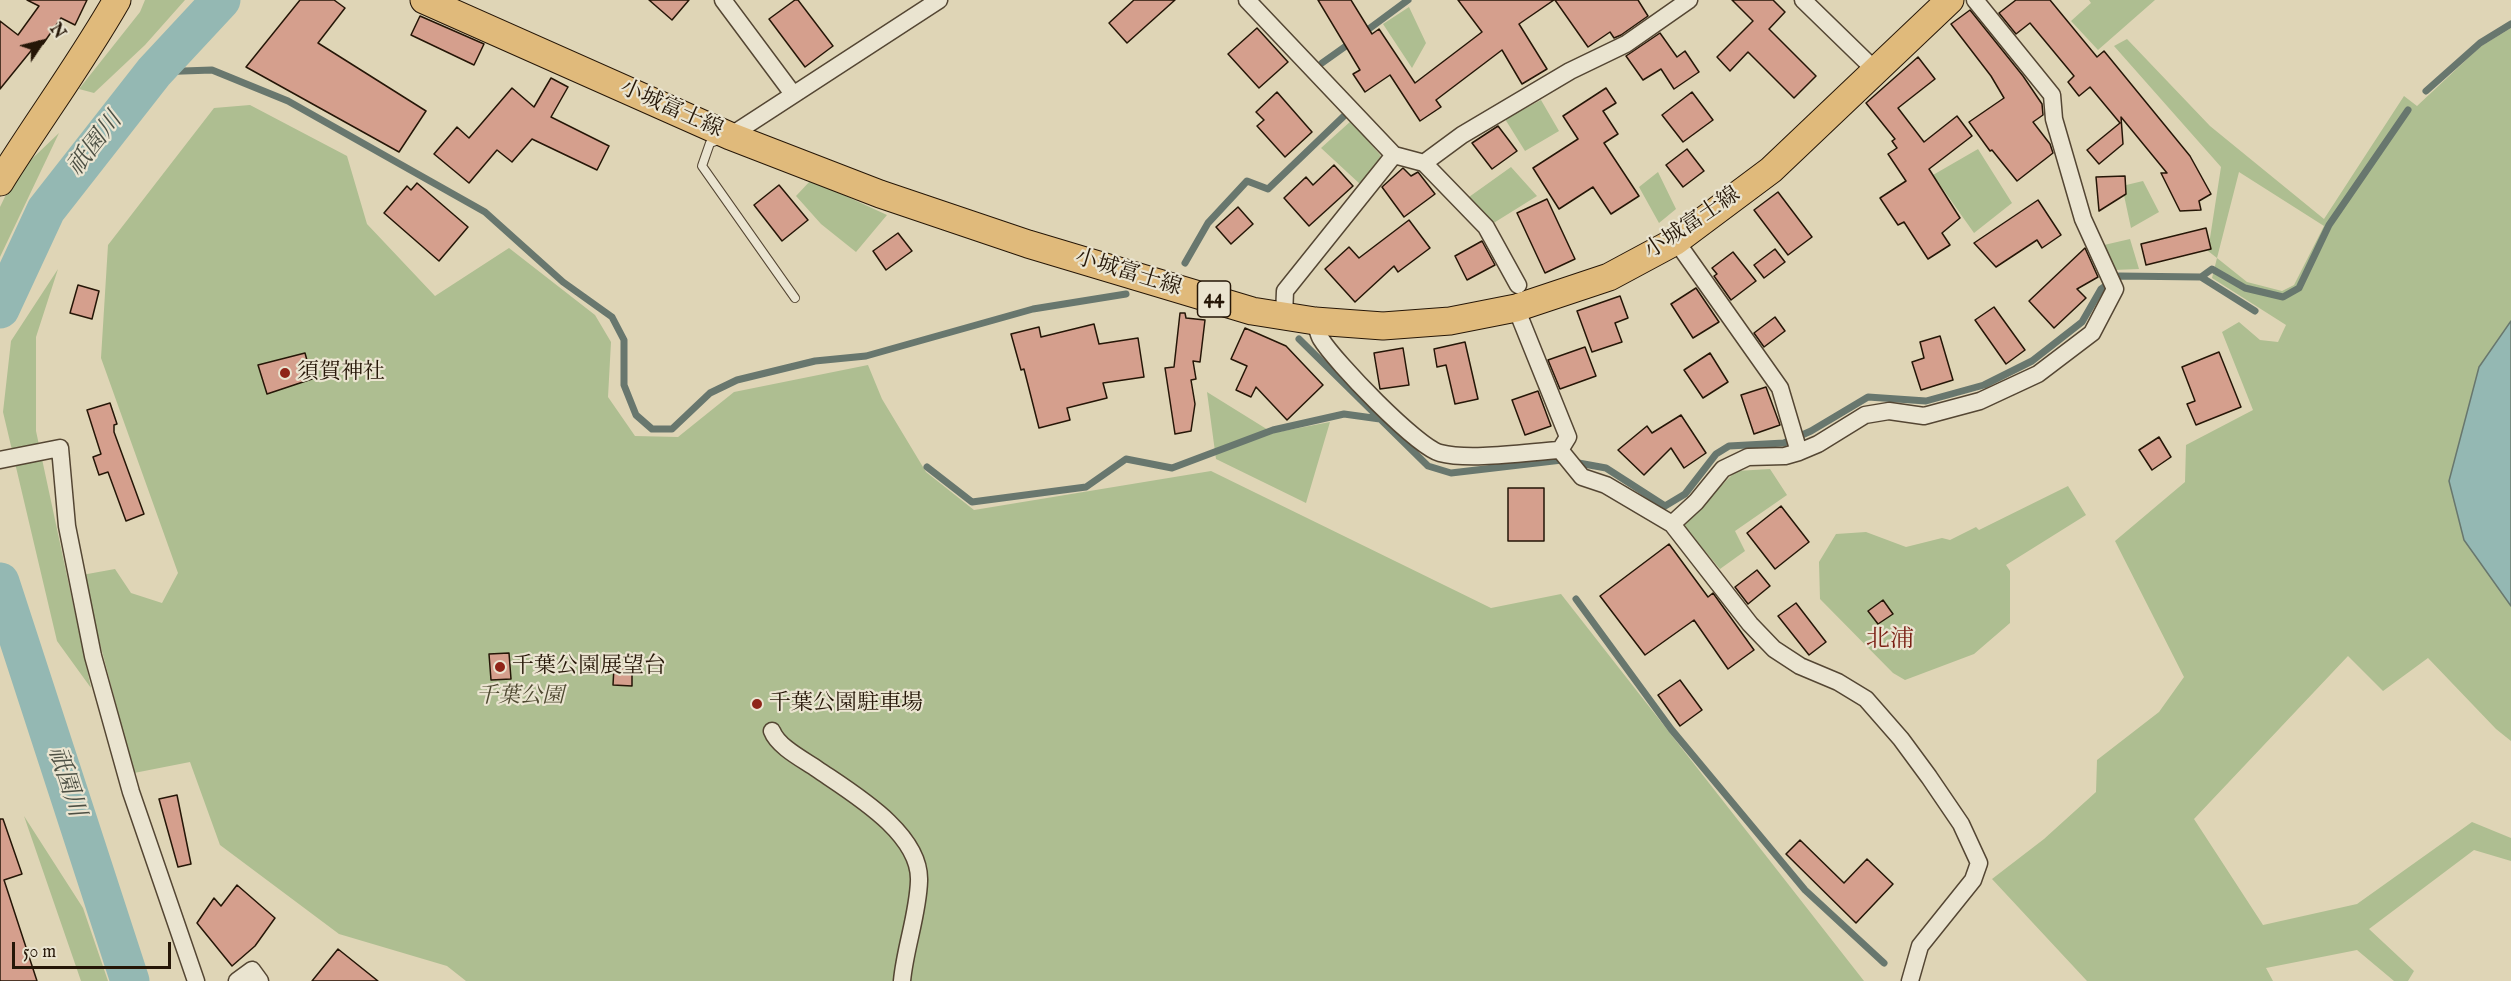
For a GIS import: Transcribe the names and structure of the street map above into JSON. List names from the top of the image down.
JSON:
{
  "streets": {
    "main road": ["小城富士線", "44"]
  },
  "districts": ["北浦"],
  "water": ["祇園川"],
  "parks": ["千葉公園"],
  "places": ["須賀神社", "千葉公園展望台", "千葉公園駐車場"],
  "scale_bar": "50 m",
  "north": "top right"
}
